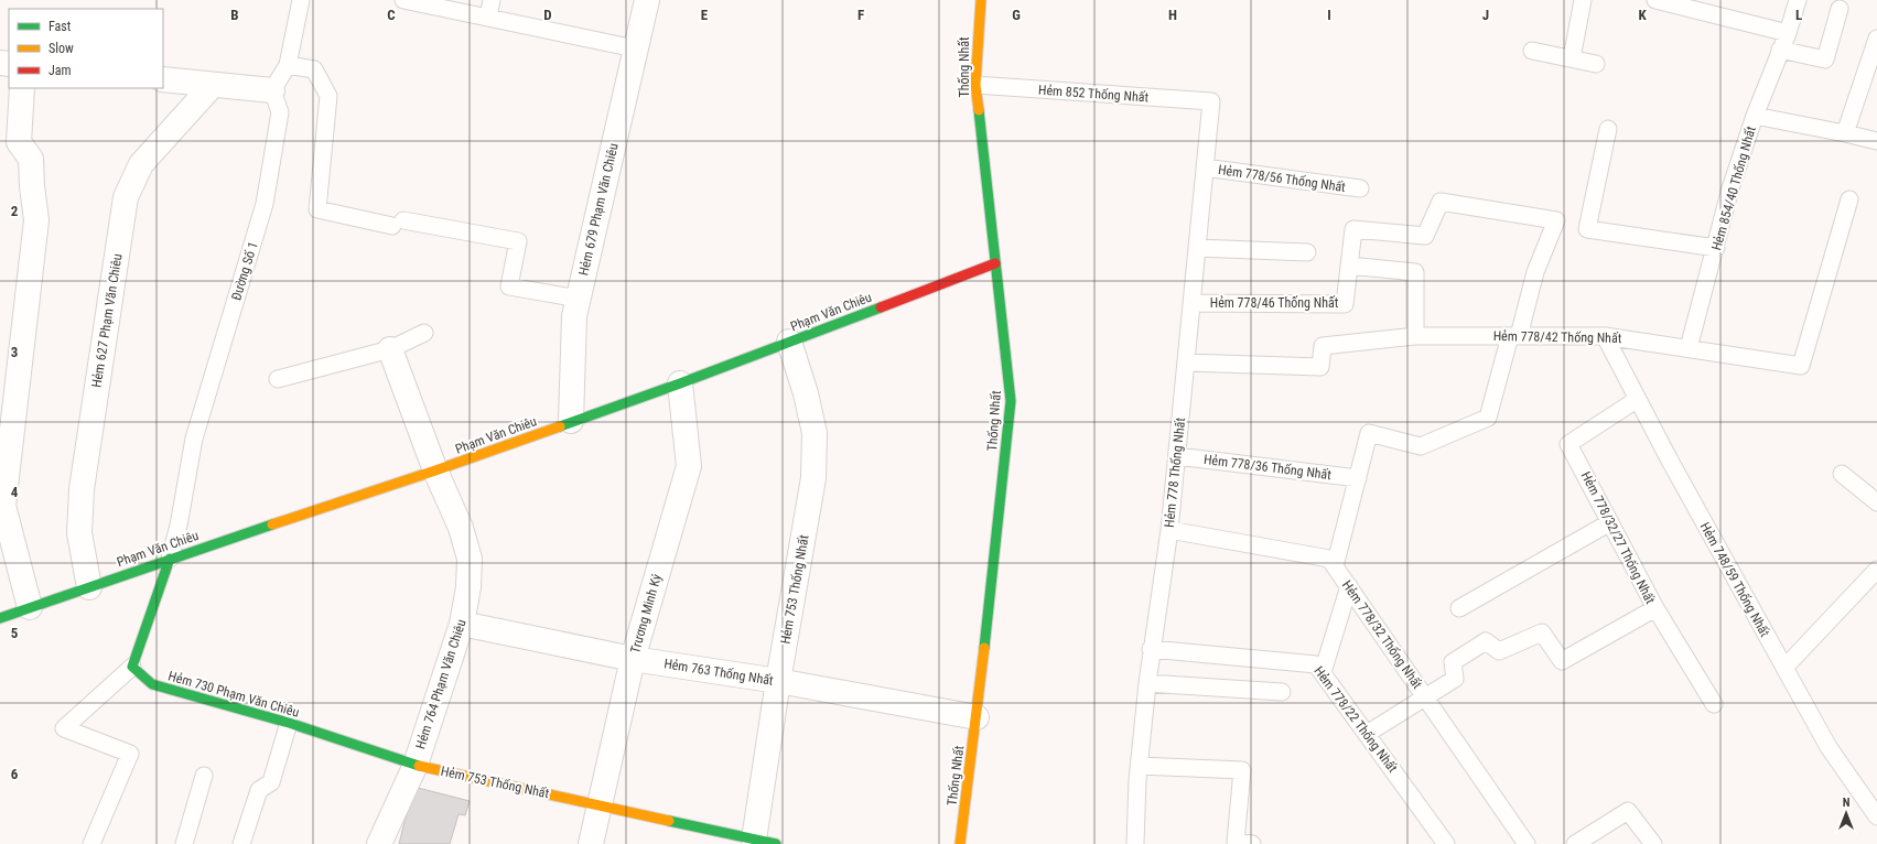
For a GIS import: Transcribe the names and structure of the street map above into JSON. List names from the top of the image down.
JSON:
{
  "streets": {
    "main road": [
      "Thống Nhất",
      "Phạm Văn Chiêu",
      "Hẻm 753 Thống Nhất",
      "Hẻm 730 Phạm Văn Chiêu"
    ],
    "street": [
      "Hẻm 679 Phạm Văn Chiêu",
      "Hẻm 627 Phạm Văn Chiêu",
      "Trương Minh Ký",
      "Hẻm 763 Thống Nhất",
      "Hẻm 764 Phạm Văn Chiêu"
    ],
    "lane": [
      "Hẻm 852 Thống Nhất",
      "Hẻm 778/56 Thống Nhất",
      "Hẻm 854/40 Thống Nhất",
      "Đường Số 1",
      "Hẻm 778/46 Thống Nhất",
      "Hẻm 778/42 Thống Nhất",
      "Hẻm 778/36 Thống Nhất",
      "Hẻm 778 Thống Nhất",
      "Hẻm 778/32/27 Thống Nhất",
      "Hẻm 748/59 Thống Nhất",
      "Hẻm 778/32 Thống Nhất",
      "Hẻm 778/22 Thống Nhất"
    ]
  },
  "crossings": [
    ["Thống Nhất", "Hẻm 852 Thống Nhất"],
    ["Thống Nhất", "Phạm Văn Chiêu"],
    ["Thống Nhất", "Hẻm 763 Thống Nhất"],
    ["Hẻm 852 Thống Nhất", "Hẻm 778 Thống Nhất"],
    ["Hẻm 778/56 Thống Nhất", "Hẻm 778 Thống Nhất"],
    ["Hẻm 854/40 Thống Nhất", "Hẻm 778/42 Thống Nhất"],
    ["Hẻm 679 Phạm Văn Chiêu", "Phạm Văn Chiêu"],
    ["Đường Số 1", "Phạm Văn Chiêu"],
    ["Hẻm 778/46 Thống Nhất", "Hẻm 778/42 Thống Nhất"],
    ["Hẻm 778/46 Thống Nhất", "Hẻm 778 Thống Nhất"],
    ["Phạm Văn Chiêu", "Hẻm 627 Phạm Văn Chiêu"],
    ["Phạm Văn Chiêu", "Hẻm 753 Thống Nhất"],
    ["Phạm Văn Chiêu", "Trương Minh Ký"],
    ["Phạm Văn Chiêu", "Hẻm 764 Phạm Văn Chiêu"],
    ["Hẻm 778/42 Thống Nhất", "Hẻm 778 Thống Nhất"],
    ["Hẻm 778/42 Thống Nhất", "Hẻm 748/59 Thống Nhất"],
    ["Hẻm 778/36 Thống Nhất", "Hẻm 778 Thống Nhất"],
    ["Hẻm 778 Thống Nhất", "Hẻm 778/32 Thống Nhất"],
    ["Hẻm 778 Thống Nhất", "Hẻm 778/22 Thống Nhất"],
    ["Hẻm 778/32/27 Thống Nhất", "Hẻm 748/59 Thống Nhất"],
    ["Hẻm 778/32/27 Thống Nhất", "Hẻm 778/32 Thống Nhất"],
    ["Hẻm 753 Thống Nhất", "Trương Minh Ký"],
    ["Hẻm 753 Thống Nhất", "Hẻm 763 Thống Nhất"],
    ["Hẻm 753 Thống Nhất", "Hẻm 764 Phạm Văn Chiêu"],
    ["Hẻm 753 Thống Nhất", "Hẻm 730 Phạm Văn Chiêu"],
    ["Trương Minh Ký", "Hẻm 763 Thống Nhất"],
    ["Hẻm 763 Thống Nhất", "Hẻm 764 Phạm Văn Chiêu"],
    ["Hẻm 764 Phạm Văn Chiêu", "Hẻm 730 Phạm Văn Chiêu"]
  ],
  "legend": ["Fast", "Slow", "Jam"],
  "north": "top",
  "grid": {
    "columns": [
      "B",
      "C",
      "D",
      "E",
      "F",
      "G",
      "H",
      "I",
      "J",
      "K",
      "L"
    ],
    "rows": [
      "2",
      "3",
      "4",
      "5",
      "6"
    ]
  }
}
